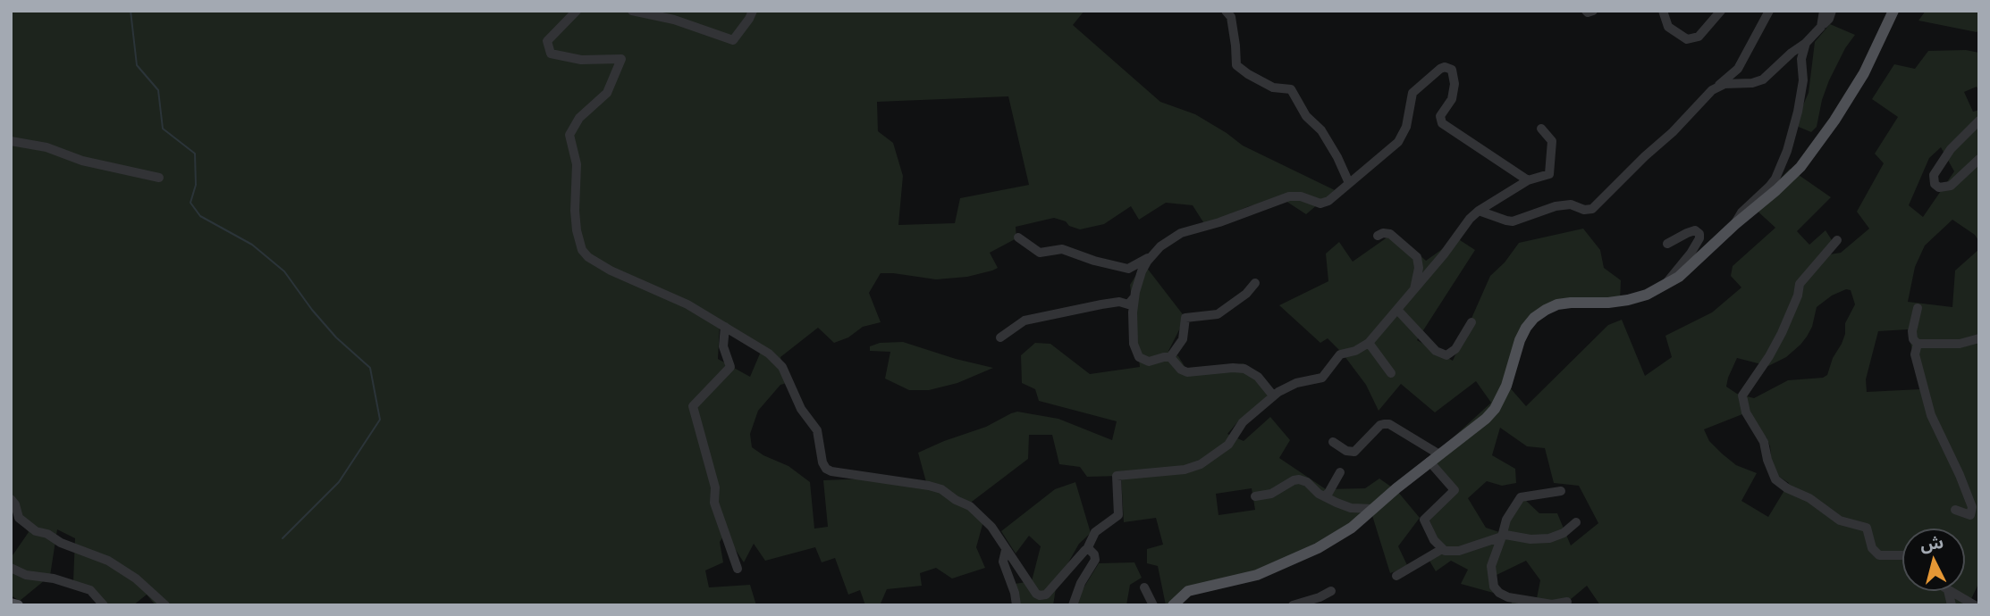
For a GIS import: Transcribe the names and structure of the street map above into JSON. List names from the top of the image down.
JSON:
{
  "north": "top"
}
